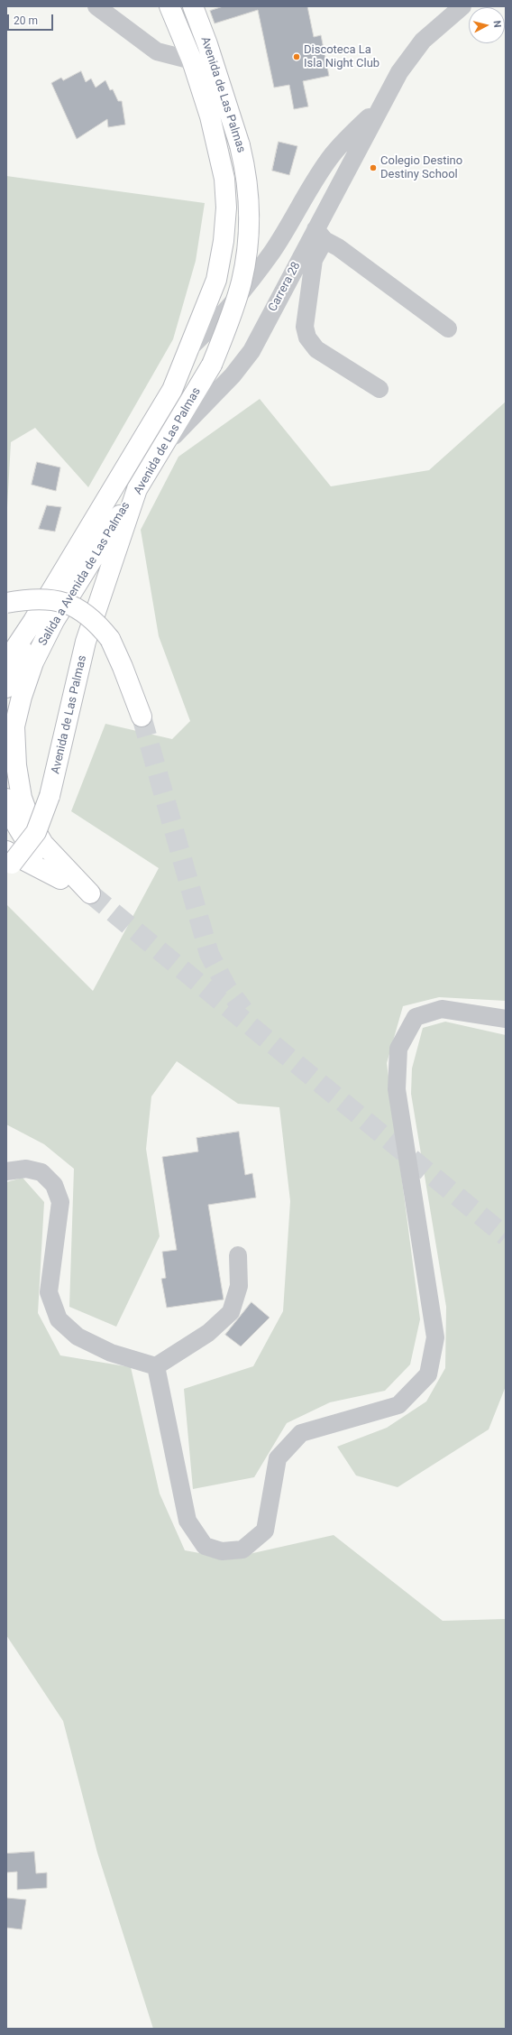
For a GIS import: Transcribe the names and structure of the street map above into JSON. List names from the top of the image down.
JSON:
{
  "streets": {
    "main road": ["Avenida de Las Palmas", "Salida a Avenida de Las Palmas"],
    "street": ["Carrera 28"]
  },
  "crossings": [
    ["Avenida de Las Palmas", "Carrera 28"],
    ["Avenida de Las Palmas", "Salida a Avenida de Las Palmas"]
  ],
  "places": ["Discoteca La Isla Night Club", "Colegio Destino Destiny School"],
  "scale_bar": "20 m",
  "north": "right"
}
